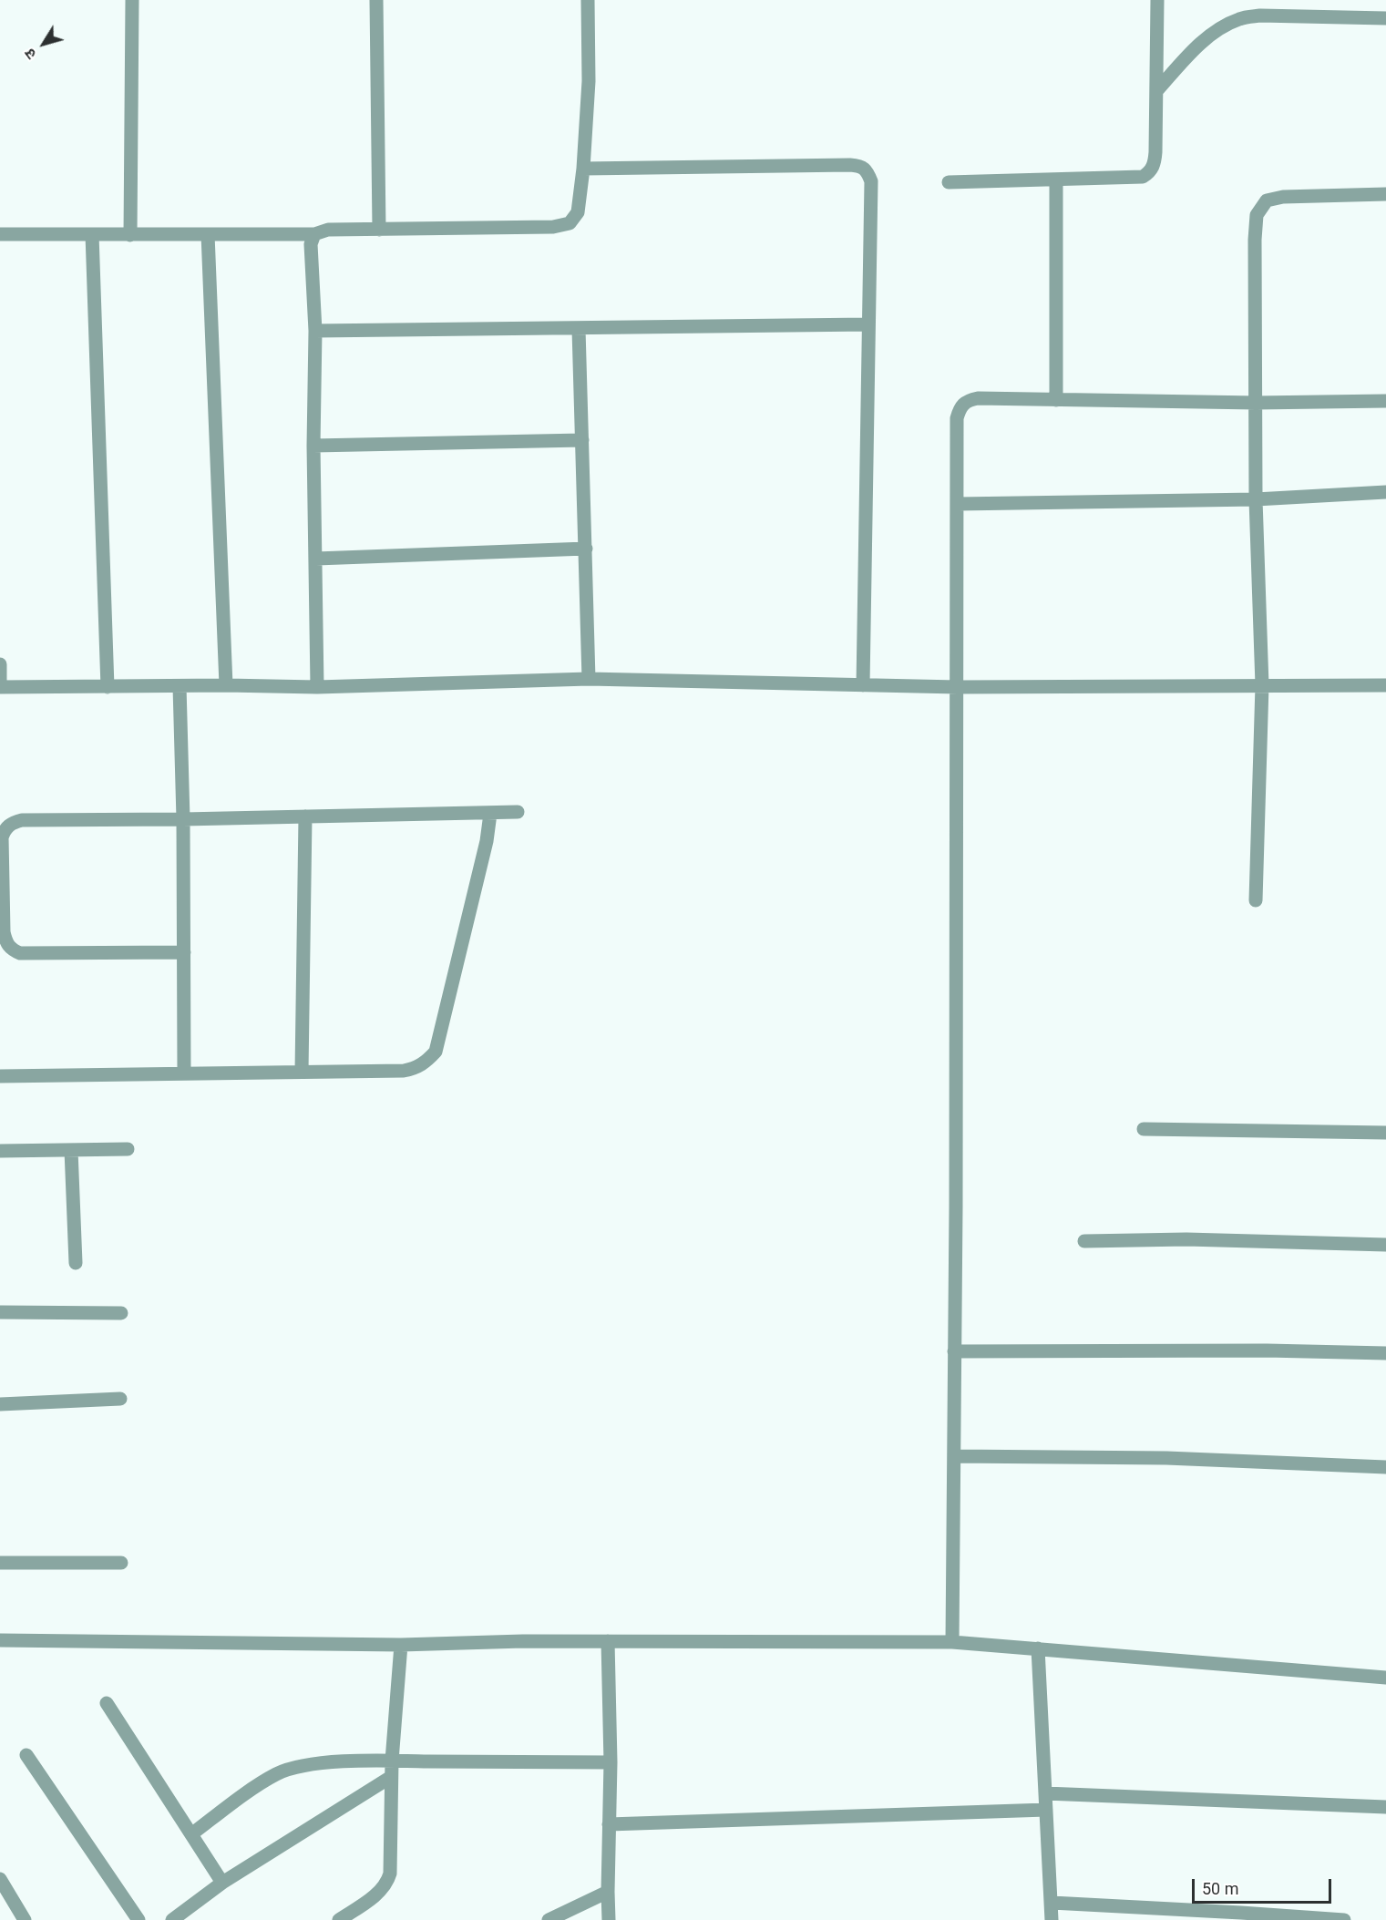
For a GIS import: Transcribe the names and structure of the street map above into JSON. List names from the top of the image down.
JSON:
{
  "scale_bar": "50 m",
  "north": "bottom left"
}
